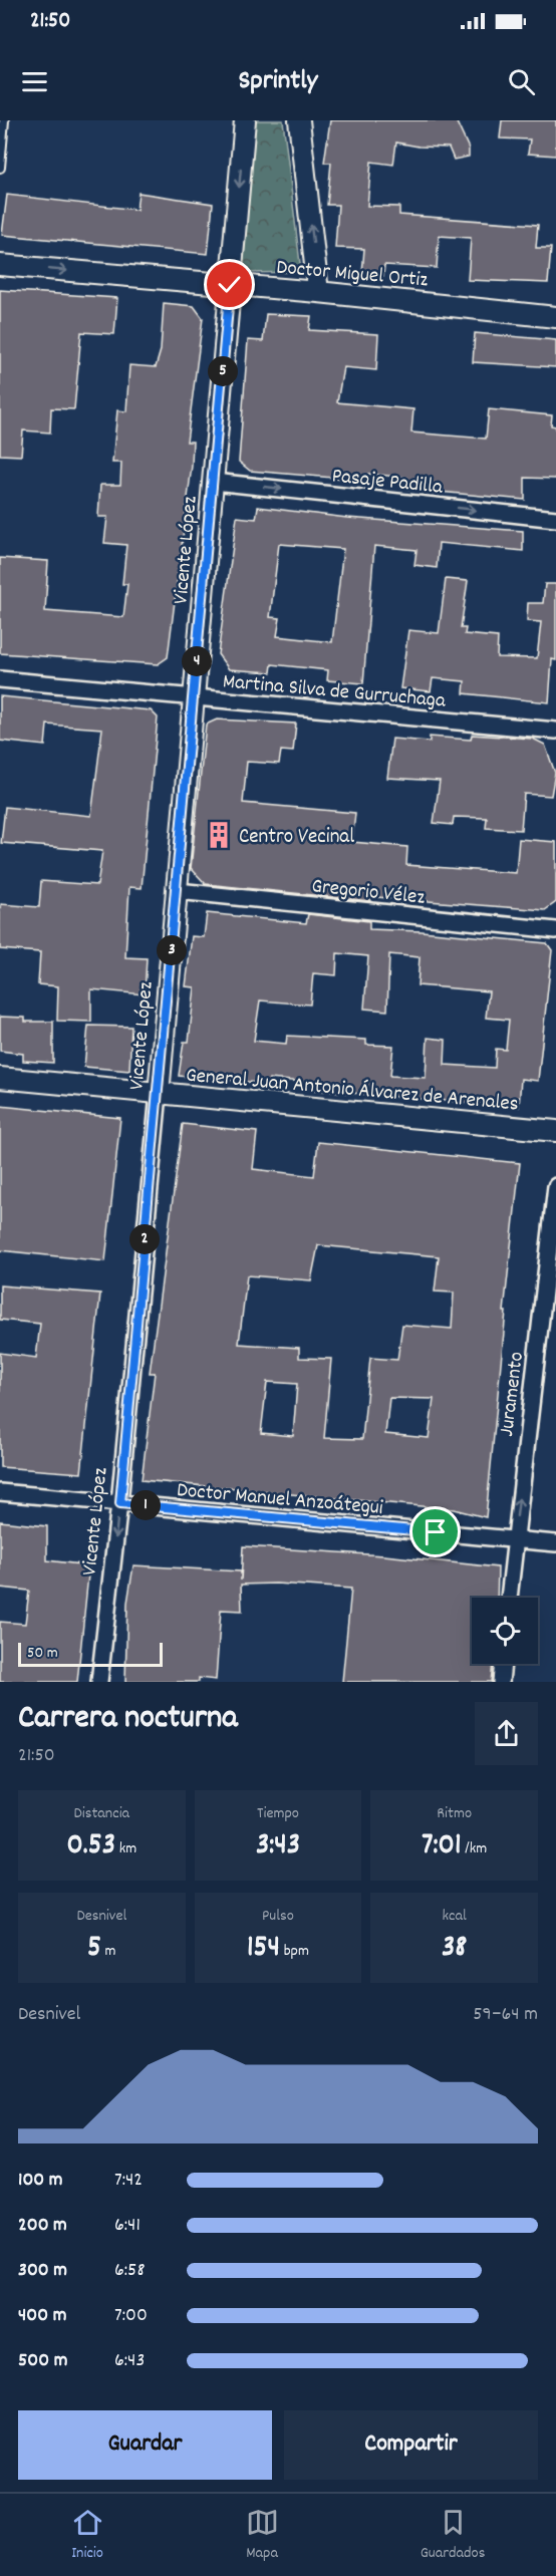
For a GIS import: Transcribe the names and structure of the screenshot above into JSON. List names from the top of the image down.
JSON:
{
  "streets": {
    "street": [
      "Doctor Miguel Ortiz",
      "Pasaje Padilla",
      "Vicente López",
      "Martina Silva de Gurruchaga",
      "Gregorio Vélez",
      "General Juan Antonio Álvarez de Arenales",
      "Juramento",
      "Doctor Manuel Anzoátegui"
    ]
  },
  "crossings": [
    ["Doctor Miguel Ortiz", "Vicente López"],
    ["Pasaje Padilla", "Vicente López"],
    ["Vicente López", "Martina Silva de Gurruchaga"],
    ["Vicente López", "Gregorio Vélez"],
    ["Vicente López", "General Juan Antonio Álvarez de Arenales"],
    ["Vicente López", "Doctor Manuel Anzoátegui"],
    ["Juramento", "Doctor Manuel Anzoátegui"]
  ],
  "one_way": ["Doctor Miguel Ortiz", "Pasaje Padilla", "Juramento"],
  "places": {
    "building": ["Centro Vecinal"]
  },
  "scale_bar": "50 m",
  "page": {
    "status": "21:50",
    "header": "Sprintly",
    "pins": [
      "5",
      "4",
      "3",
      "2",
      "1"
    ],
    "scale": "50 m",
    "heading": ["Carrera nocturna", "21:50"],
    "stats": [
      ["Distancia", "0.53 km"],
      ["Tiempo", "3:43"],
      ["Ritmo", "7:01 /km"],
      ["Desnivel", "5 m"],
      ["Pulso", "154 bpm"],
      ["kcal", "38"]
    ],
    "chart": ["Desnivel", "59–64 m"],
    "list": [
      {
        "name": "100 m",
        "note": "7:42"
      },
      {
        "name": "200 m",
        "note": "6:41"
      },
      {
        "name": "300 m",
        "note": "6:58"
      },
      {
        "name": "400 m",
        "note": "7:00"
      },
      {
        "name": "500 m",
        "note": "6:43"
      }
    ],
    "buttons": ["Guardar", "Compartir"],
    "tabs": ["Inicio", "Mapa", "Guardados"]
  }
}
